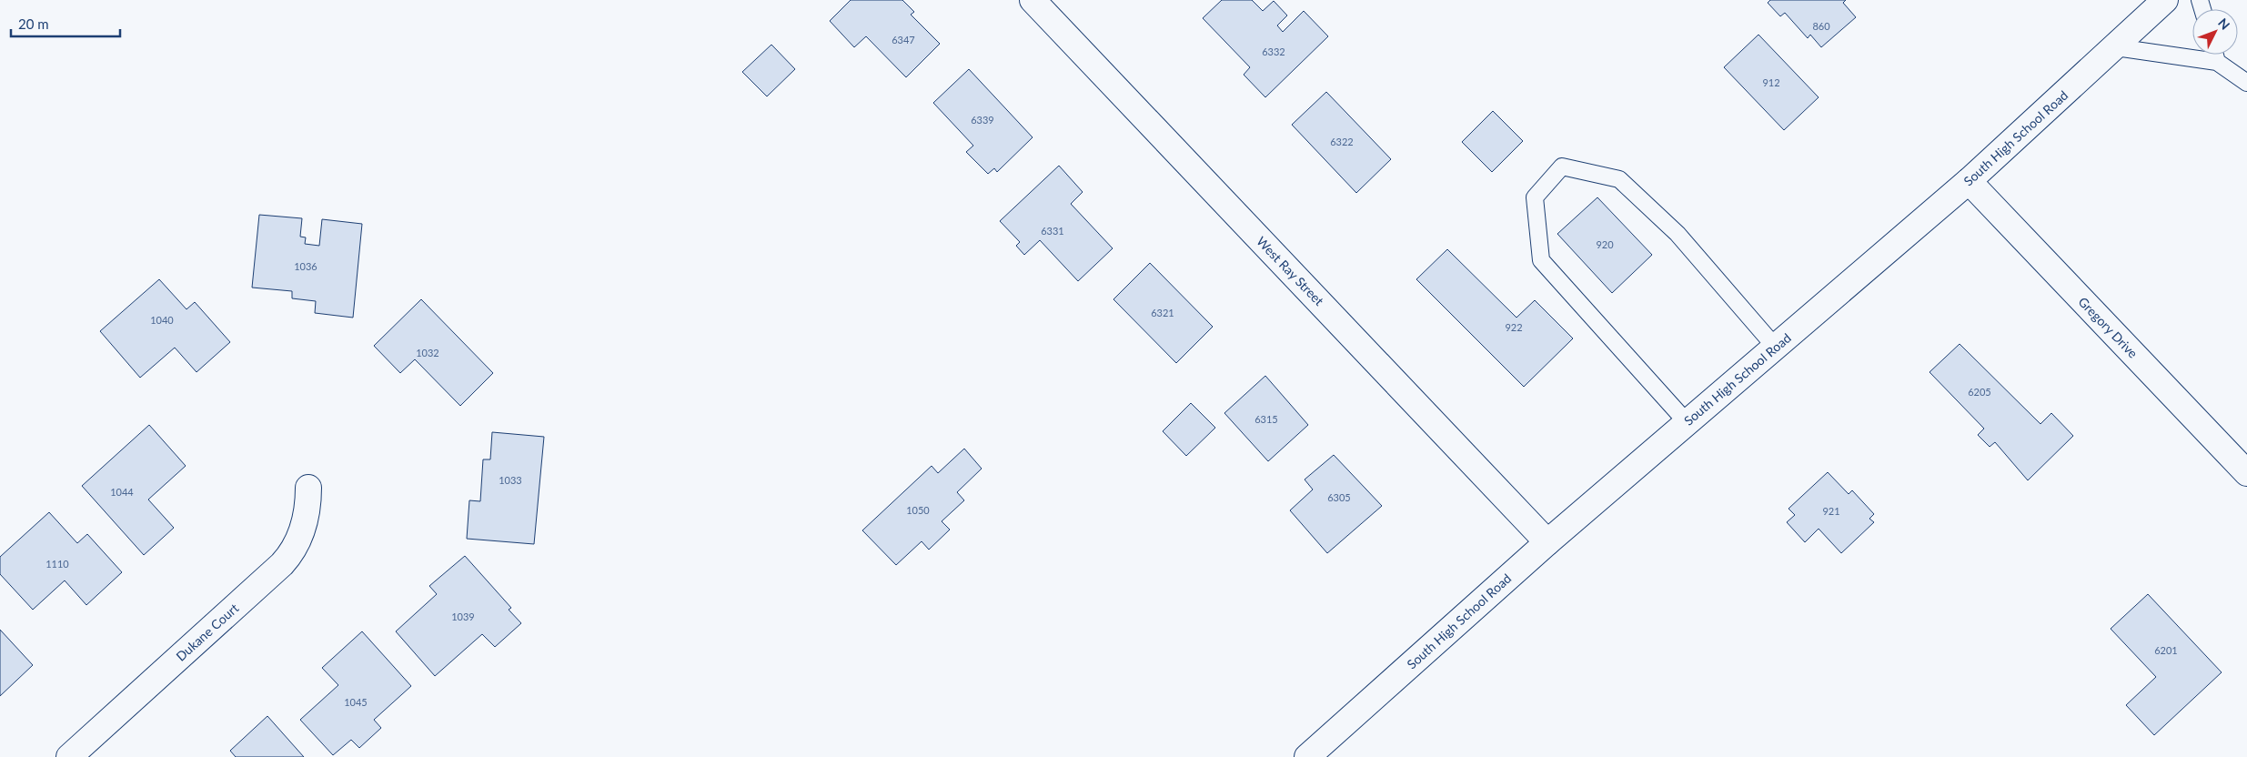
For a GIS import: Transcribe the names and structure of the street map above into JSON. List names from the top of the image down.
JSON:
{
  "streets": {
    "street": [
      "South High School Road",
      "West Ray Street",
      "Gregory Drive",
      "Dukane Court"
    ]
  },
  "crossings": [
    ["South High School Road", "West Ray Street"],
    ["South High School Road", "Gregory Drive"]
  ],
  "house_numbers": [
    "860",
    "6347",
    "6332",
    "912",
    "6339",
    "6322",
    "6331",
    "920",
    "1036",
    "6321",
    "1040",
    "922",
    "1032",
    "6205",
    "6315",
    "1033",
    "1044",
    "6305",
    "1050",
    "921",
    "1110",
    "1039",
    "6201",
    "1045"
  ],
  "scale_bar": "20 m",
  "north": "top right"
}
